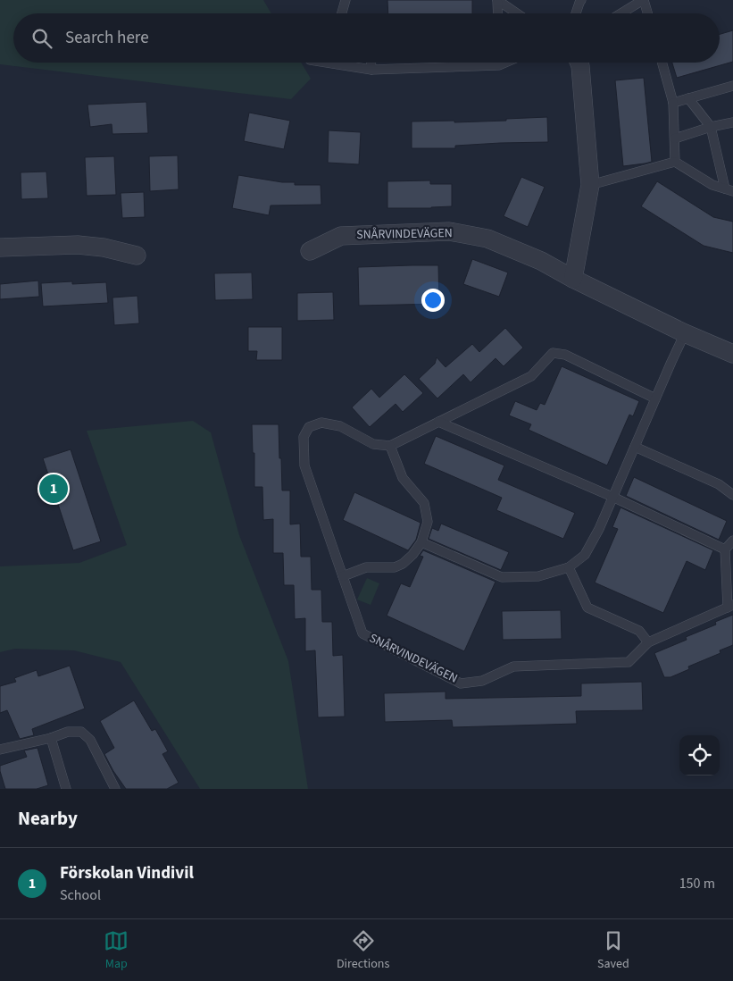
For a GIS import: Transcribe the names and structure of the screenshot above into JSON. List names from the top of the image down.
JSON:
{
  "streets": {
    "street": ["SNÅRVINDEVÄGEN"]
  },
  "page": {
    "search": "Search here",
    "pins": "1",
    "heading": "Nearby",
    "list": [
      {
        "mark": "1",
        "name": "Förskolan Vindivil",
        "note": "School",
        "value": "150 m"
      }
    ],
    "nav": ["Map", "Directions", "Saved"]
  }
}
